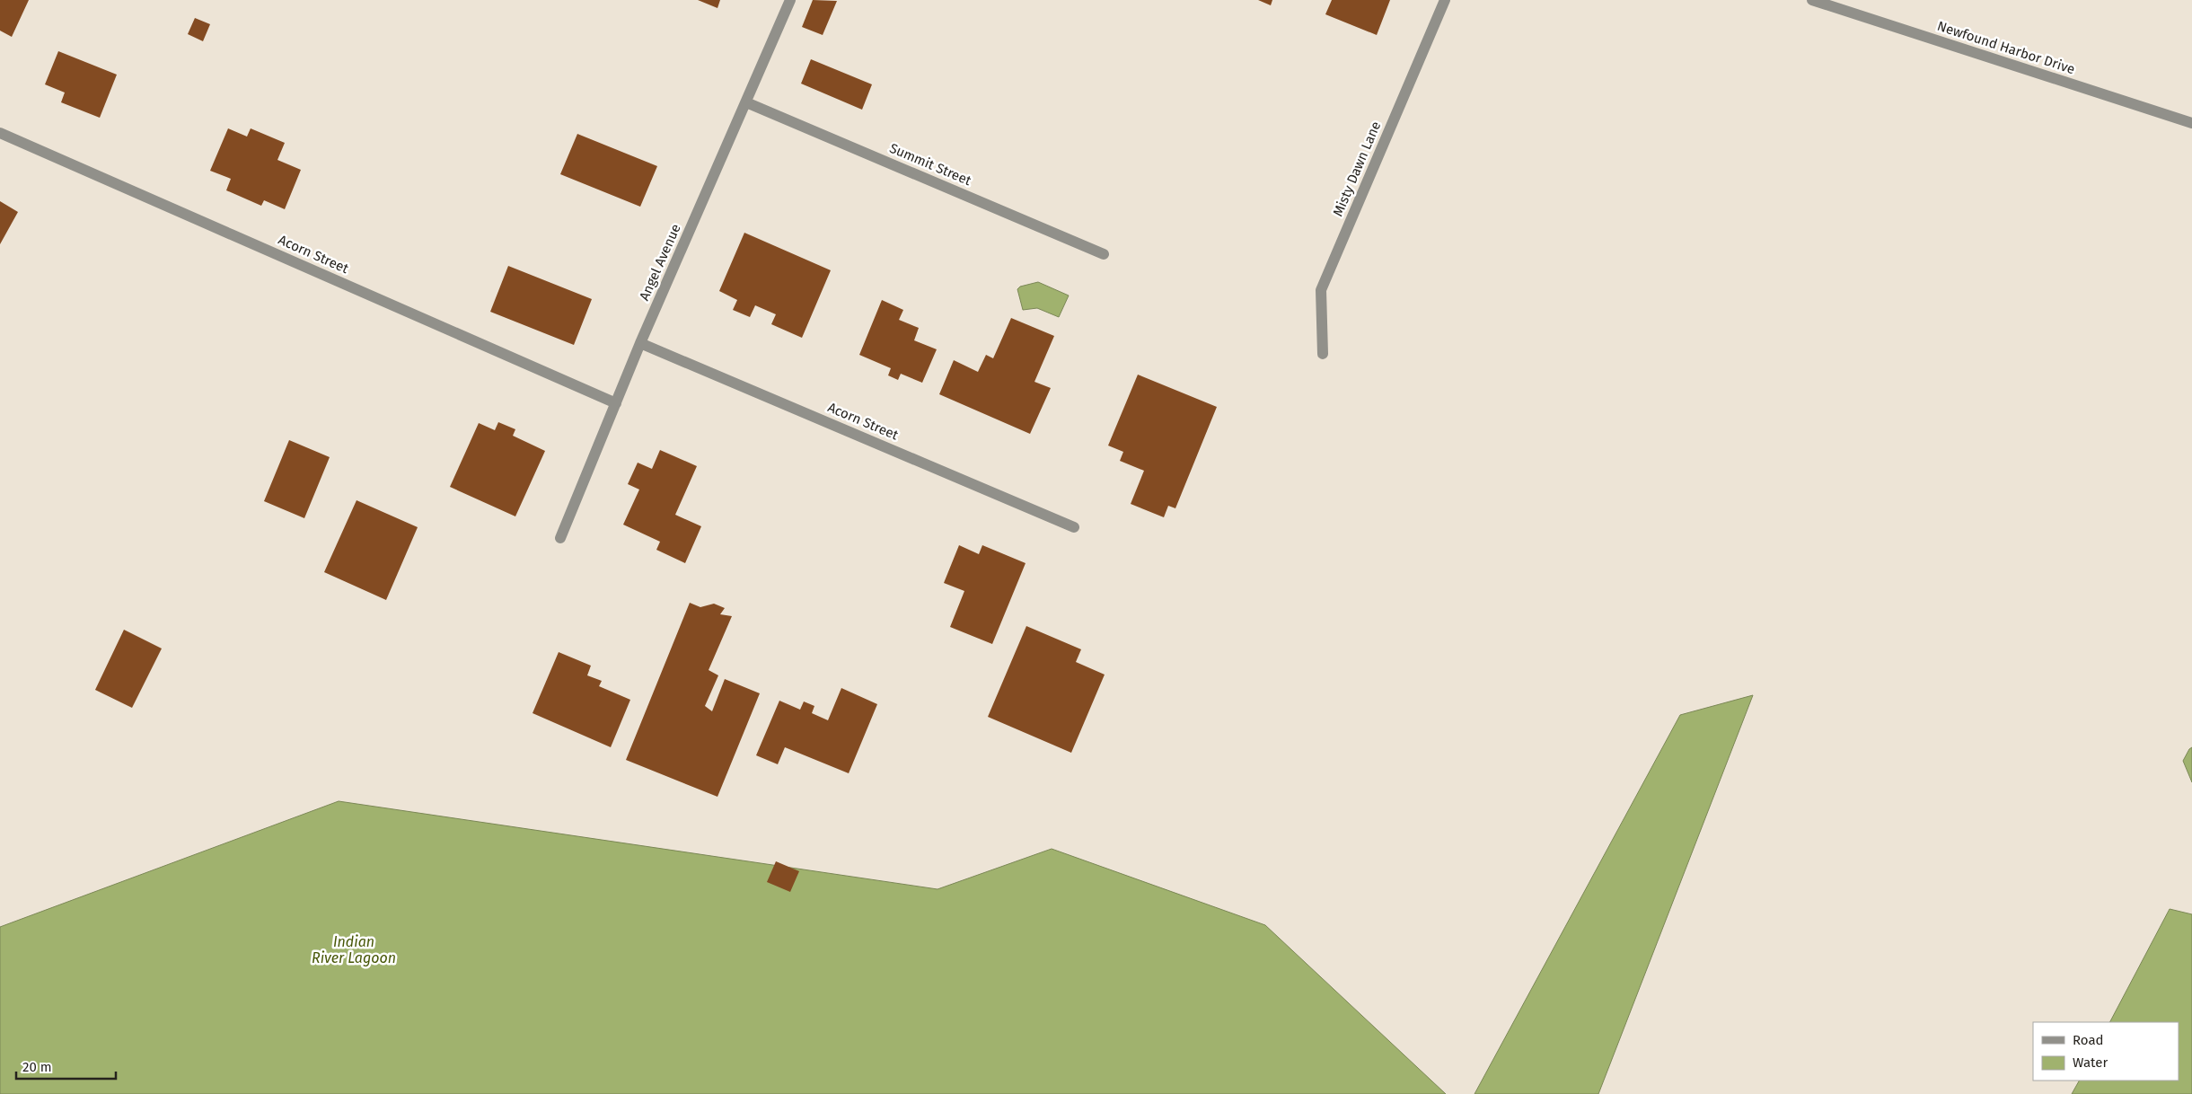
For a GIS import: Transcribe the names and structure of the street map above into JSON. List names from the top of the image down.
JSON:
{
  "streets": {
    "street": [
      "Newfound Harbor Drive",
      "Summit Street",
      "Misty Dawn Lane",
      "Acorn Street",
      "Angel Avenue"
    ]
  },
  "crossings": [
    ["Summit Street", "Angel Avenue"],
    ["Acorn Street", "Angel Avenue"]
  ],
  "water": ["Indian River Lagoon"],
  "legend": ["Road", "Water"],
  "scale_bar": "20 m"
}
